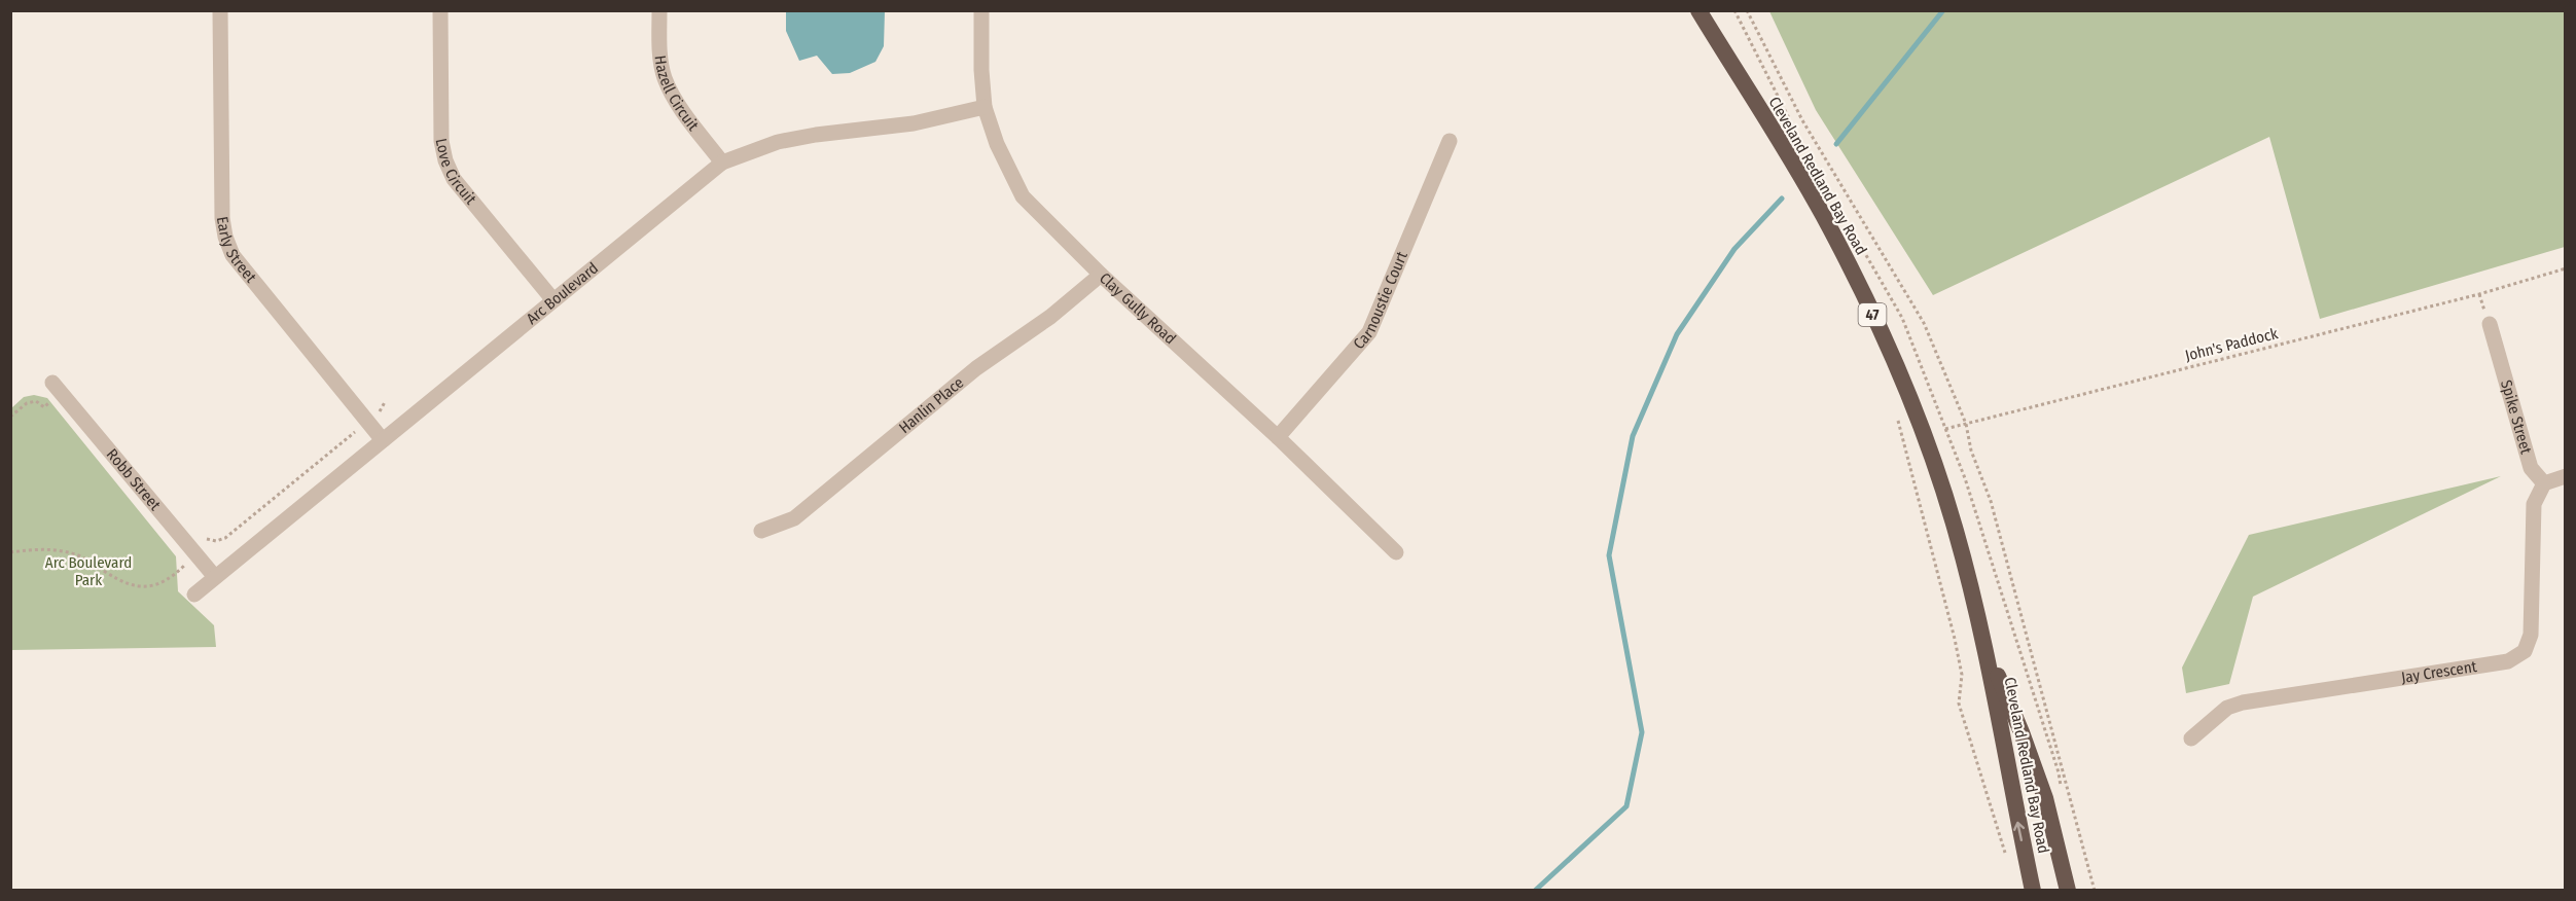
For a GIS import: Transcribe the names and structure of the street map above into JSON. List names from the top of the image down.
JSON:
{
  "streets": {
    "highway": ["Cleveland Redland Bay Road", "47"],
    "street": [
      "Hazell Circuit",
      "Love Circuit",
      "Early Street",
      "Arc Boulevard",
      "Carnoustie Court",
      "Clay Gully Road",
      "Hanlin Place",
      "Spike Street",
      "Robb Street",
      "Jay Crescent"
    ],
    "path": ["John's Paddock"]
  },
  "crossings": [
    ["Hazell Circuit", "Arc Boulevard"],
    ["Love Circuit", "Arc Boulevard"],
    ["Cleveland Redland Bay Road", "John's Paddock"],
    ["Early Street", "Arc Boulevard"],
    ["Arc Boulevard", "Clay Gully Road"],
    ["Arc Boulevard", "Robb Street"],
    ["Carnoustie Court", "Clay Gully Road"],
    ["Clay Gully Road", "Hanlin Place"],
    ["Spike Street", "Jay Crescent"]
  ],
  "parks": ["Arc Boulevard Park"]
}
